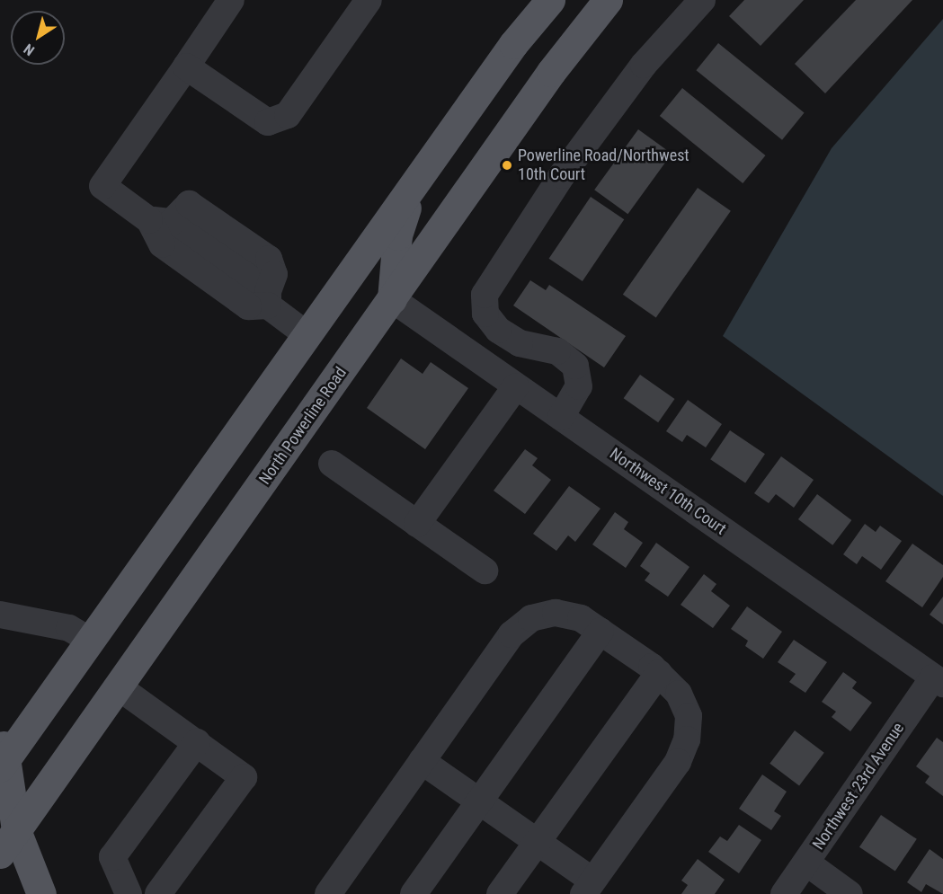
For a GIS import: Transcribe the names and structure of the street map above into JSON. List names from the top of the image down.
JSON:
{
  "streets": {
    "main road": ["North Powerline Road"],
    "street": ["Northwest 10th Court", "Northwest 23rd Avenue"]
  },
  "crossings": [
    ["North Powerline Road", "Northwest 10th Court"],
    ["Northwest 10th Court", "Northwest 23rd Avenue"]
  ],
  "places": ["Powerline Road/Northwest 10th Court"],
  "north": "bottom left"
}
